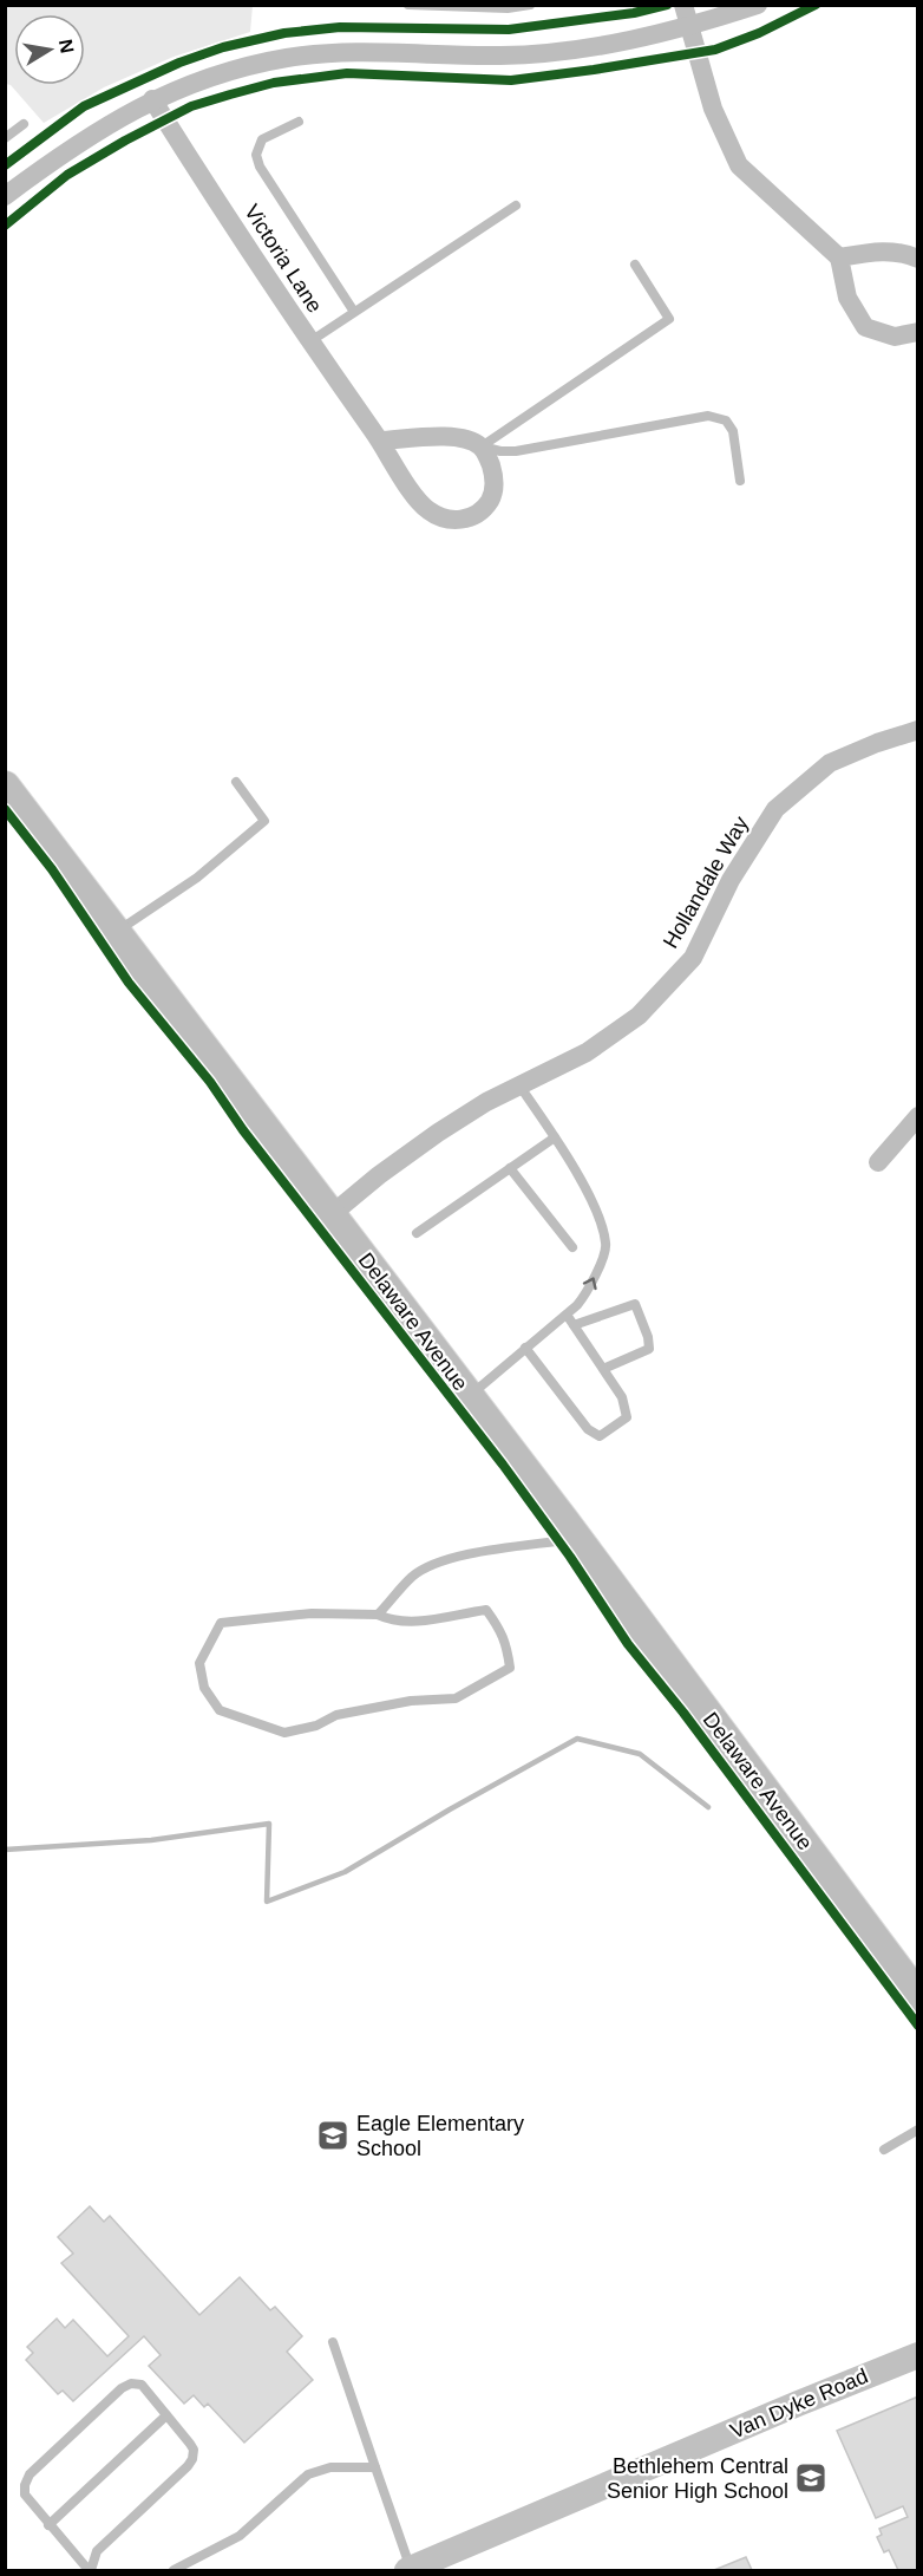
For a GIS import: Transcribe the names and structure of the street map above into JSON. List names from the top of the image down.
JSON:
{
  "streets": {
    "main road": ["Delaware Avenue"],
    "street": ["Victoria Lane", "Hollandale Way", "Van Dyke Road"]
  },
  "crossings": [
    ["Hollandale Way", "Delaware Avenue"]
  ],
  "places": {
    "school or university": ["Eagle Elementary School", "Bethlehem Central Senior High School"]
  },
  "north": "right"
}
